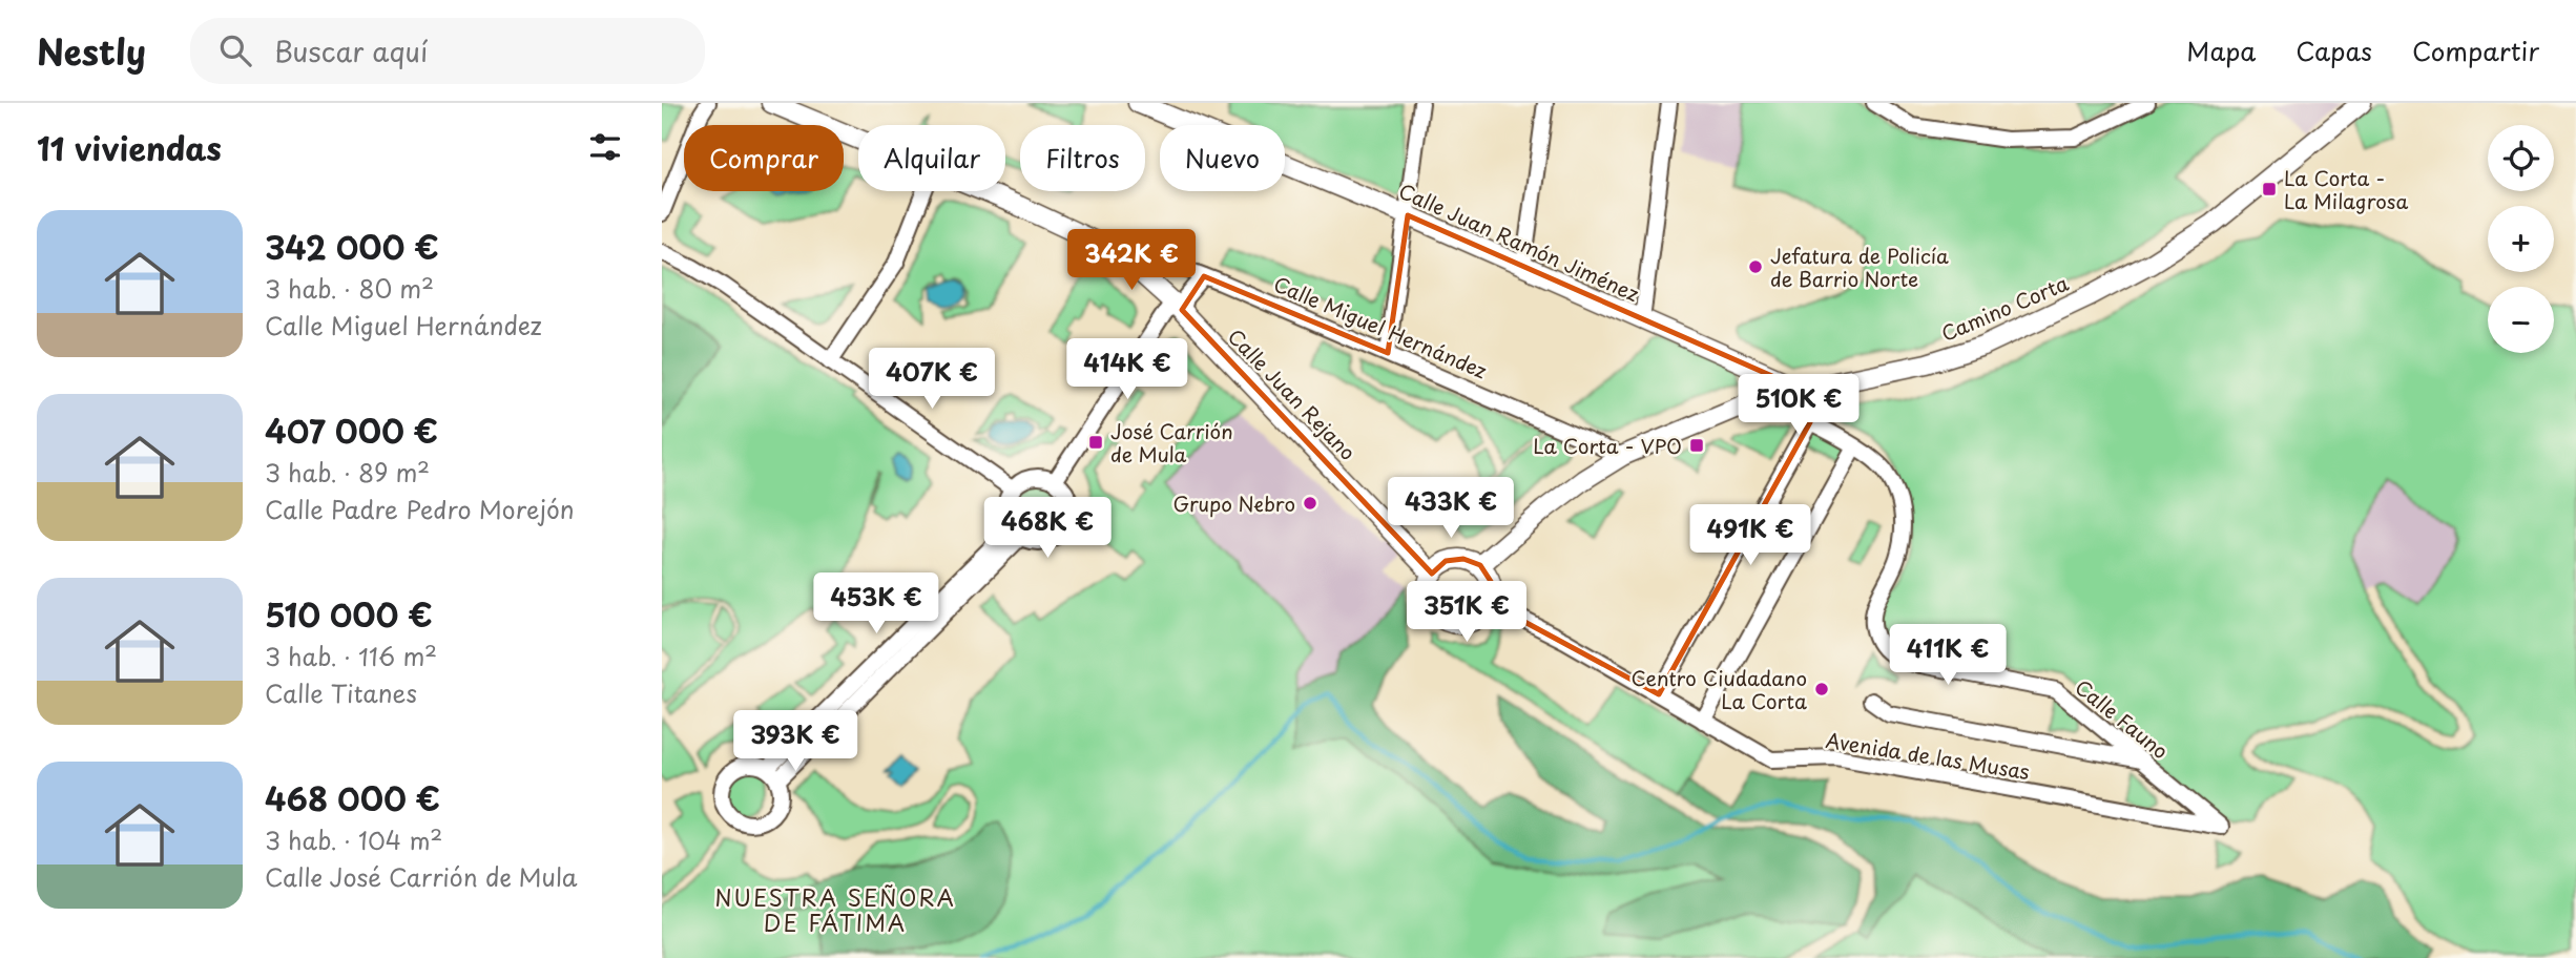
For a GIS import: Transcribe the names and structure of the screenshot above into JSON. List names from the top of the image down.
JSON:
{
  "streets": {
    "street": [
      "Calle Juan Ramón Jiménez",
      "Camino Corta",
      "Calle Miguel Hernández",
      "Calle Juan Rejano",
      "Calle Fauno",
      "Avenida de las Musas"
    ]
  },
  "crossings": [
    ["Calle Juan Ramón Jiménez", "Camino Corta"],
    ["Camino Corta", "Calle Miguel Hernández"],
    ["Camino Corta", "Calle Juan Rejano"],
    ["Camino Corta", "Calle Fauno"],
    ["Camino Corta", "Avenida de las Musas"],
    ["Calle Miguel Hernández", "Calle Juan Rejano"],
    ["Calle Juan Rejano", "Avenida de las Musas"],
    ["Calle Fauno", "Avenida de las Musas"]
  ],
  "districts": ["NUESTRA SEÑORA DE FÁTIMA"],
  "places": {
    "transit": ["La Corta - La Milagrosa", "José Carrión de Mula", "La Corta - VPO"],
    "other": ["Jefatura de Policía de Barrio Norte", "Grupo Nebro", "Centro Ciudadano La Corta"]
  },
  "page": {
    "header": "Nestly",
    "search": "Buscar aquí",
    "nav": ["Mapa", "Capas", "Compartir"],
    "heading": "11 viviendas",
    "map_buttons": ["+", "−"],
    "chip": [
      "Comprar",
      "Alquilar",
      "Filtros",
      "Nuevo"
    ],
    "list": [
      {
        "name": "342 000 €",
        "note": "3 hab. · 80 m² · Calle Miguel Hernández"
      },
      {
        "name": "407 000 €",
        "note": "3 hab. · 89 m² · Calle Padre Pedro Morejón"
      },
      {
        "name": "510 000 €",
        "note": "3 hab. · 116 m² · Calle Titanes"
      },
      {
        "name": "468 000 €",
        "note": "3 hab. · 104 m² · Calle José Carrión de Mula"
      }
    ],
    "price": [
      "342K €",
      "414K €",
      "407K €",
      "510K €",
      "433K €",
      "468K €",
      "491K €",
      "453K €",
      "351K €",
      "411K €",
      "393K €"
    ]
  }
}
